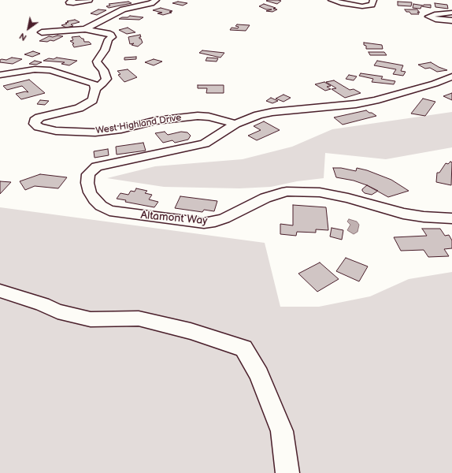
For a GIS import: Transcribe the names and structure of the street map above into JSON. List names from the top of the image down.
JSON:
{
  "streets": {
    "street": ["West Highland Drive", "Altamont Way"]
  },
  "crossings": [
    ["West Highland Drive", "Altamont Way"]
  ],
  "north": "bottom left"
}
